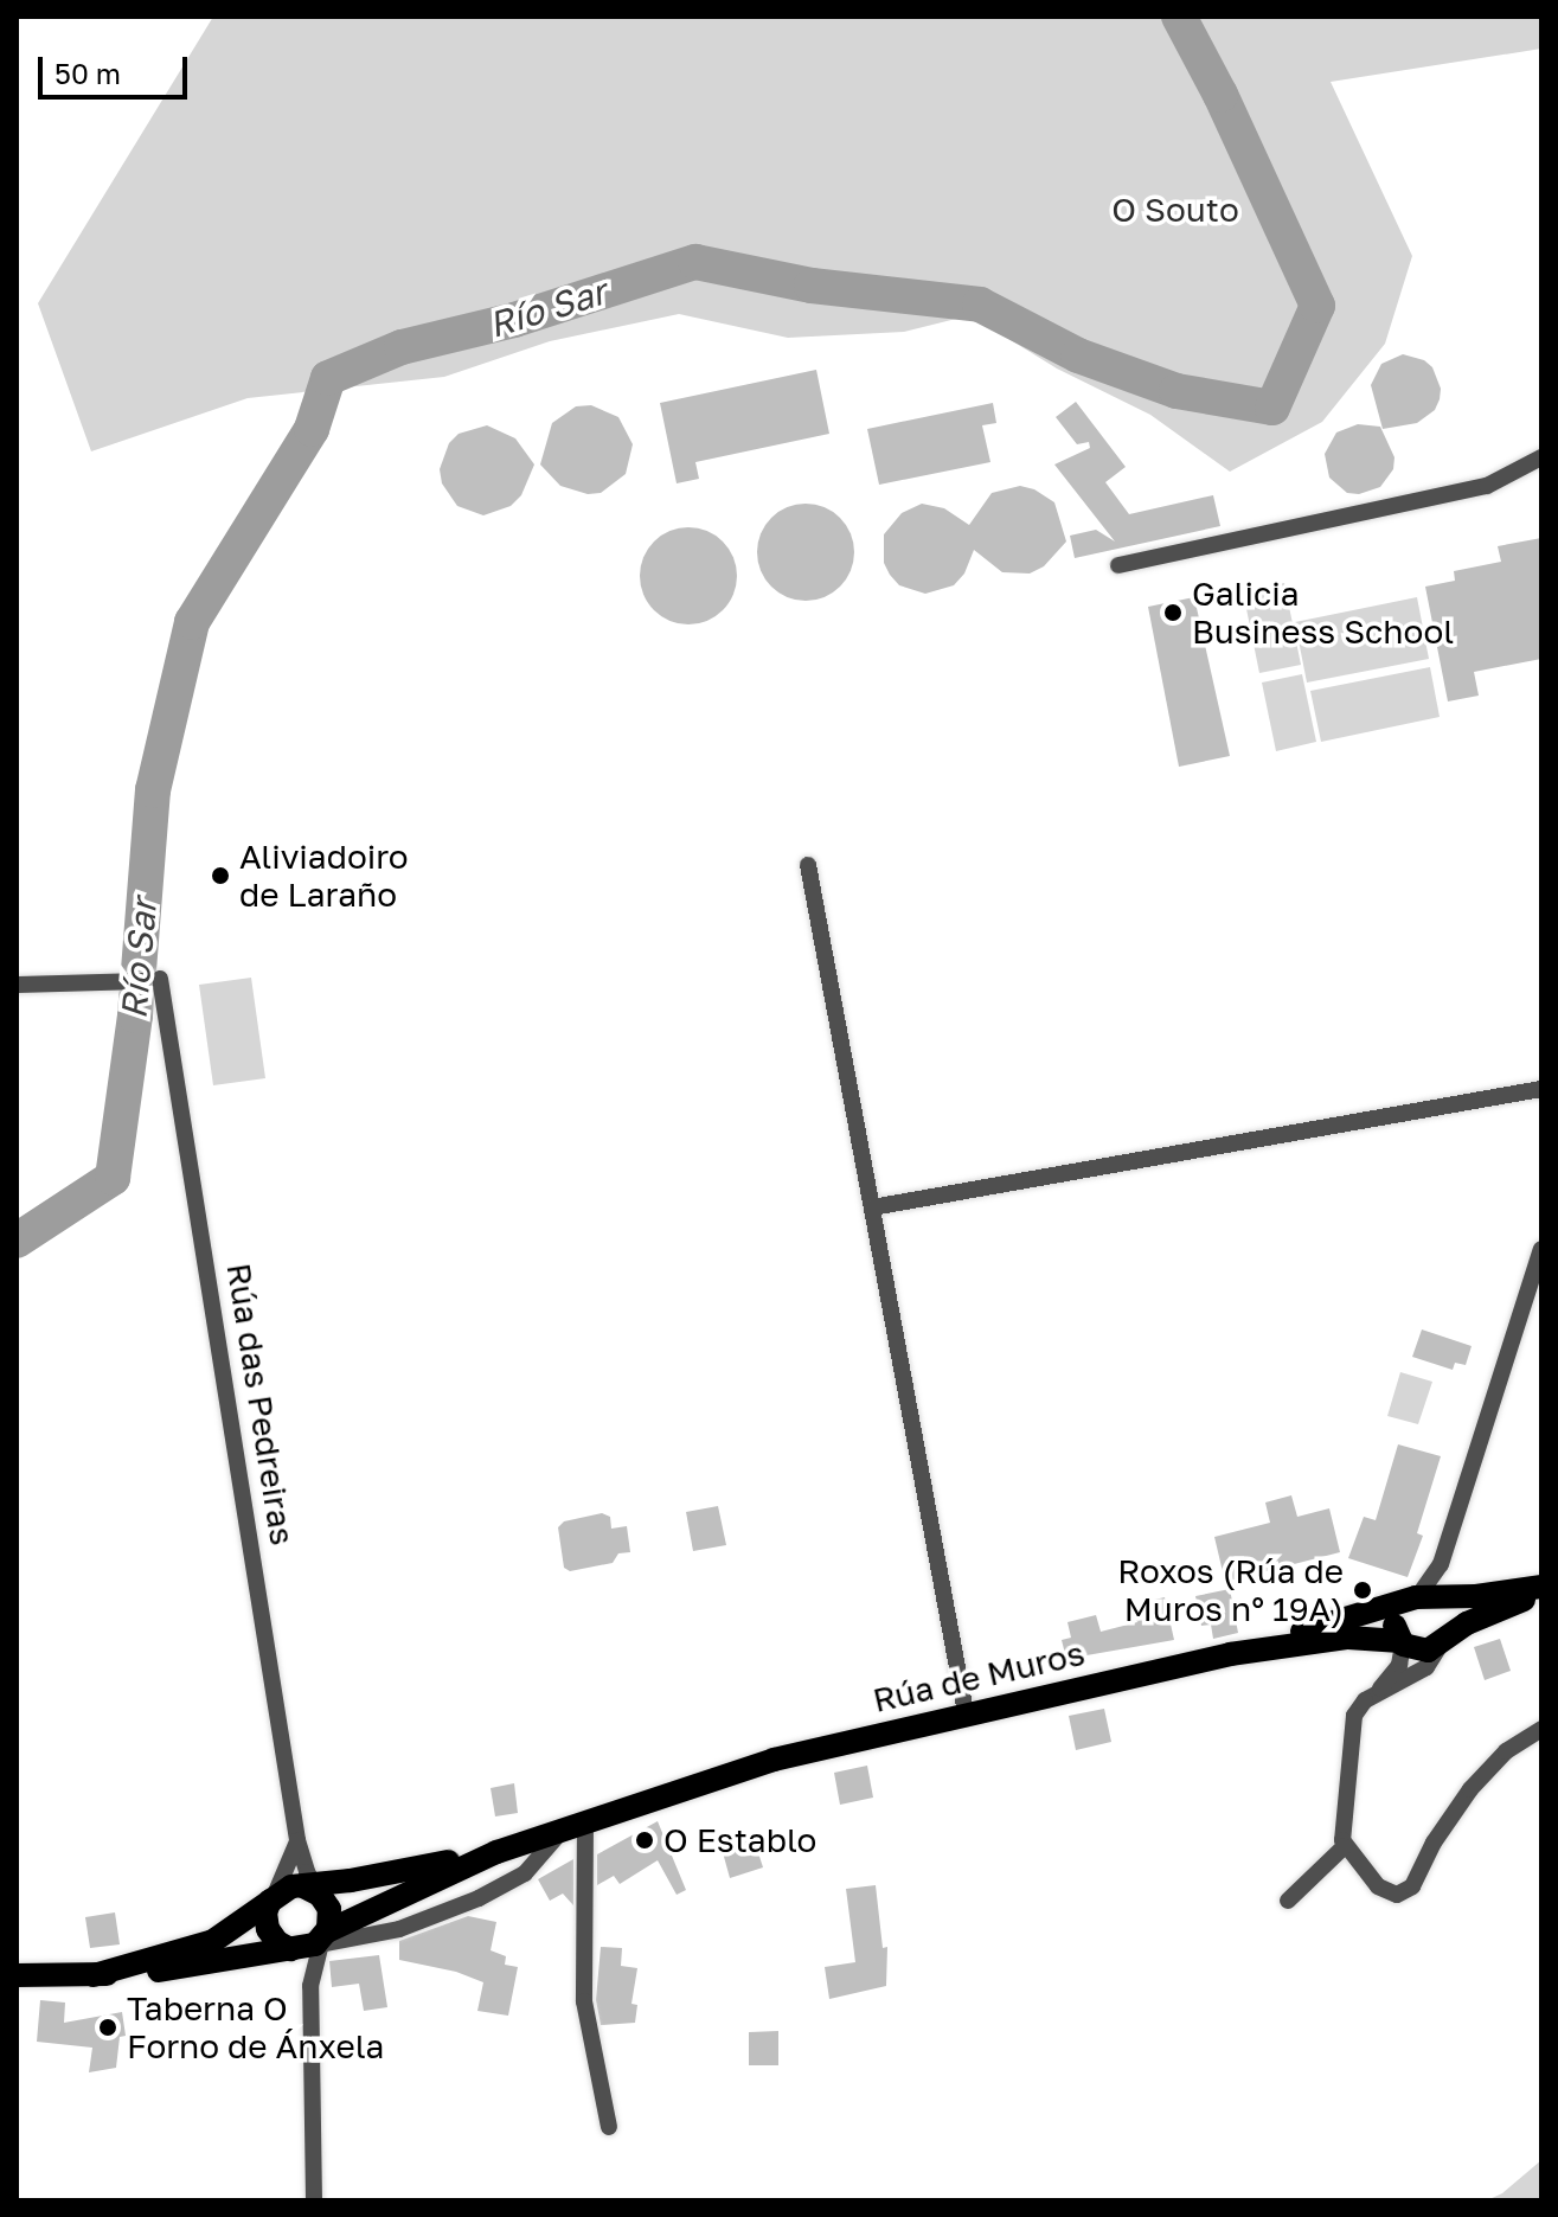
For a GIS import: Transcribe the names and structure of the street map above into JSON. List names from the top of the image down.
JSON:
{
  "streets": {
    "main road": ["Rúa de Muros"],
    "street": ["Rúa das Pedreiras"]
  },
  "water": ["Río Sar"],
  "parks": ["O Souto"],
  "places": [
    "Galicia Business School",
    "Aliviadoiro de Laraño",
    "Roxos (Rúa de Muros n° 19A)",
    "O Establo",
    "Taberna O Forno de Ánxela"
  ],
  "scale_bar": "50 m"
}
